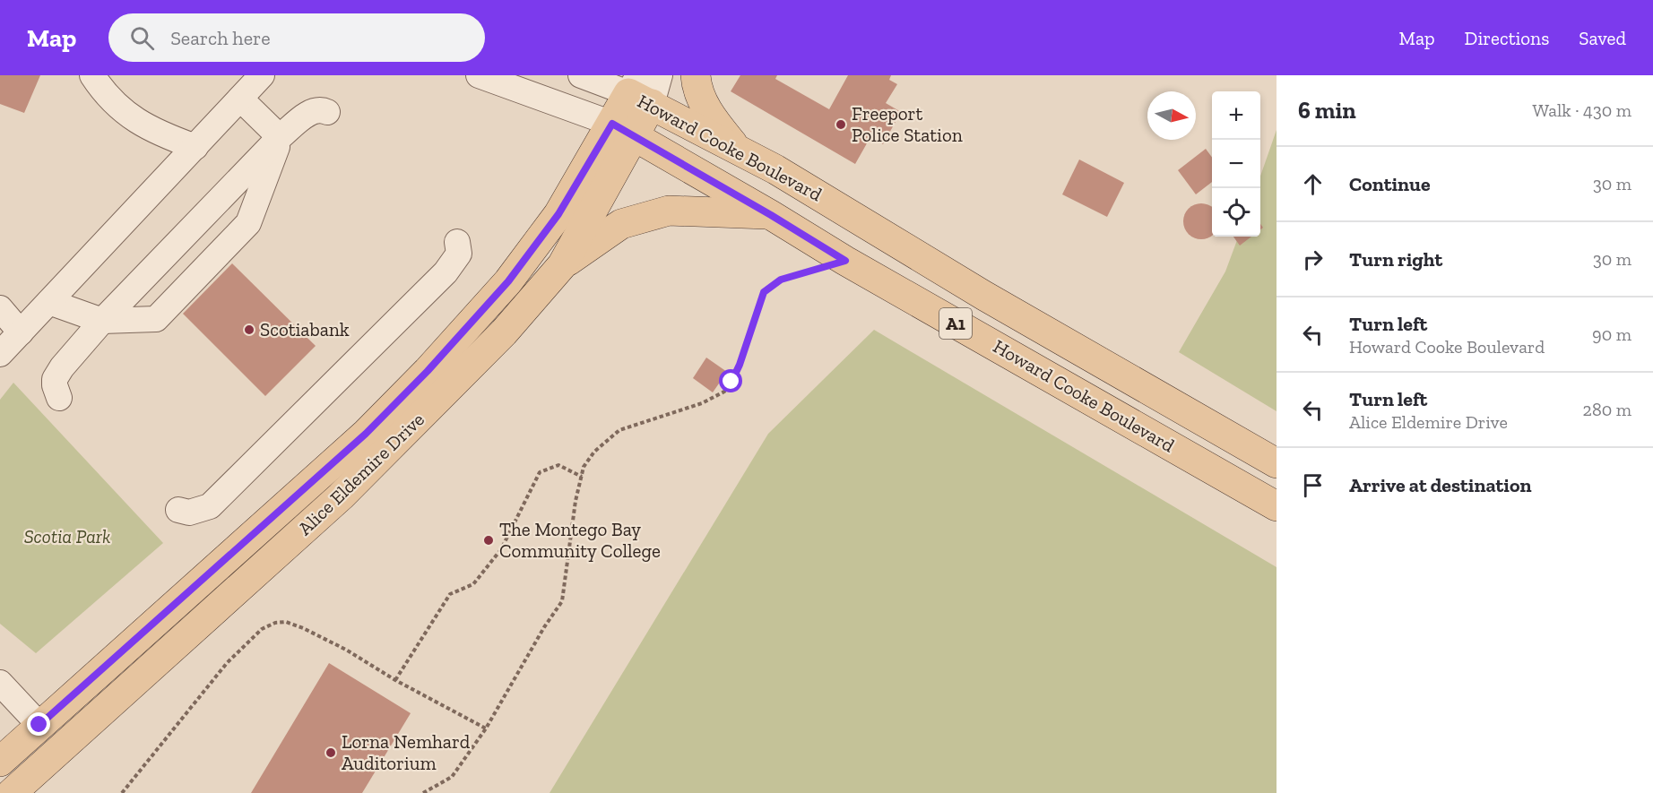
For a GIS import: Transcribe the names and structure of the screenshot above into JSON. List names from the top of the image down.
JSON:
{
  "streets": {
    "main road": ["Howard Cooke Boulevard", "A1", "Alice Eldemire Drive"]
  },
  "crossings": [
    ["Howard Cooke Boulevard", "Alice Eldemire Drive"]
  ],
  "parks": ["Scotia Park"],
  "places": [
    "Freeport Police Station",
    "Scotiabank",
    "The Montego Bay Community College",
    "Lorna Nemhard Auditorium"
  ],
  "north": "right",
  "page": {
    "header": "Map",
    "search": "Search here",
    "nav": ["Map", "Directions", "Saved"],
    "heading": ["6 min", "Walk · 430 m"],
    "map_buttons": ["+", "−"],
    "list": [
      ["Continue", "30 m"],
      ["Turn right", "30 m"],
      ["Turn left", "Howard Cooke Boulevard", "90 m"],
      ["Turn left", "Alice Eldemire Drive", "280 m"],
      "Arrive at destination"
    ]
  }
}
